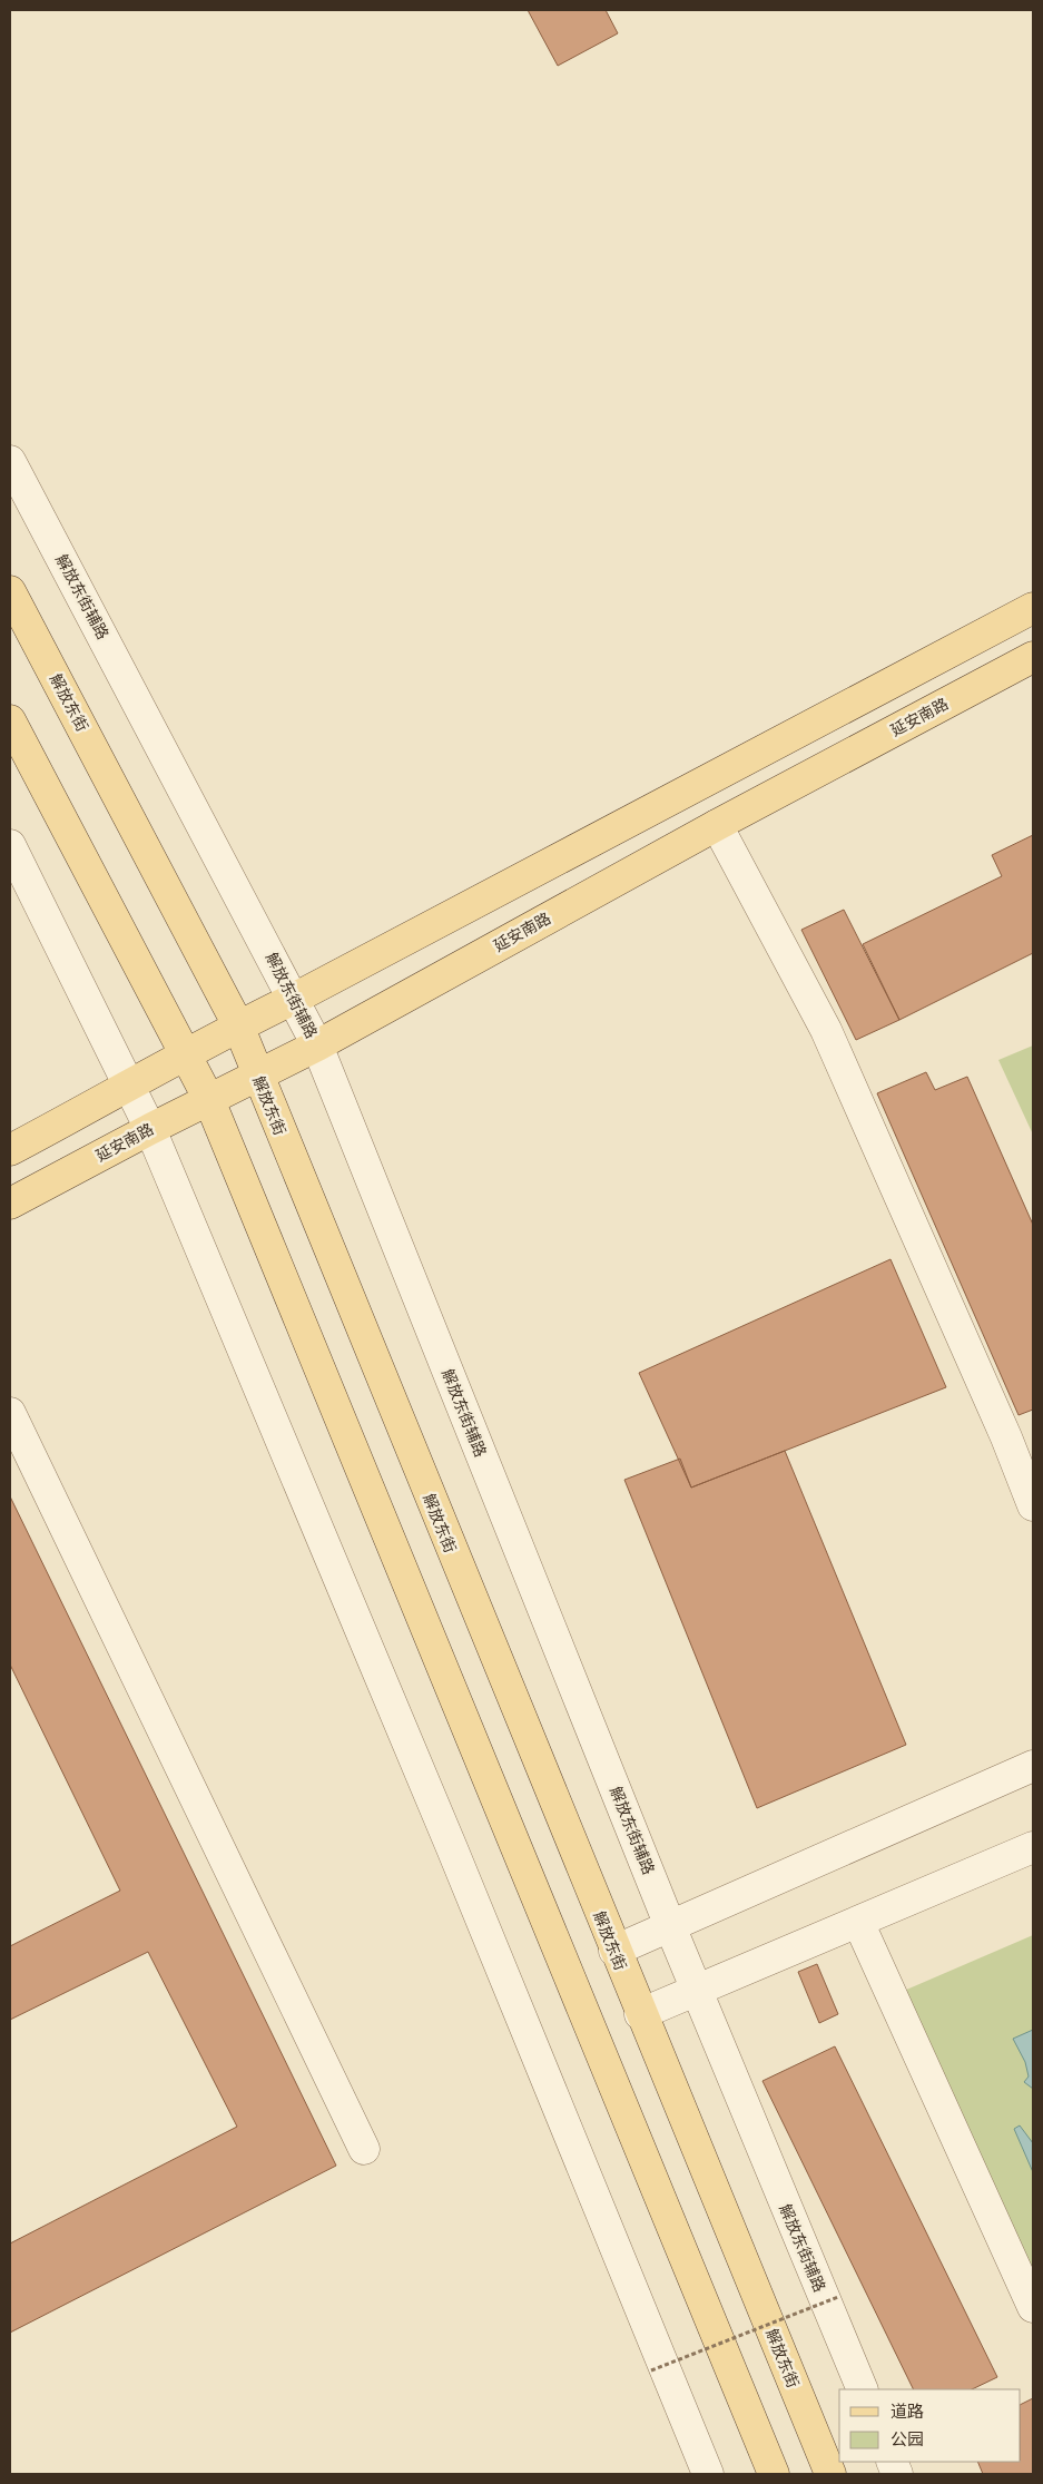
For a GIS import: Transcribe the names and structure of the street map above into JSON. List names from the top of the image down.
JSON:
{
  "streets": {
    "main road": ["解放东街", "延安南路"],
    "street": ["解放东街辅路"]
  },
  "crossings": [
    ["解放东街辅路", "延安南路"],
    ["解放东街", "延安南路"]
  ],
  "legend": ["道路", "公园"]
}
